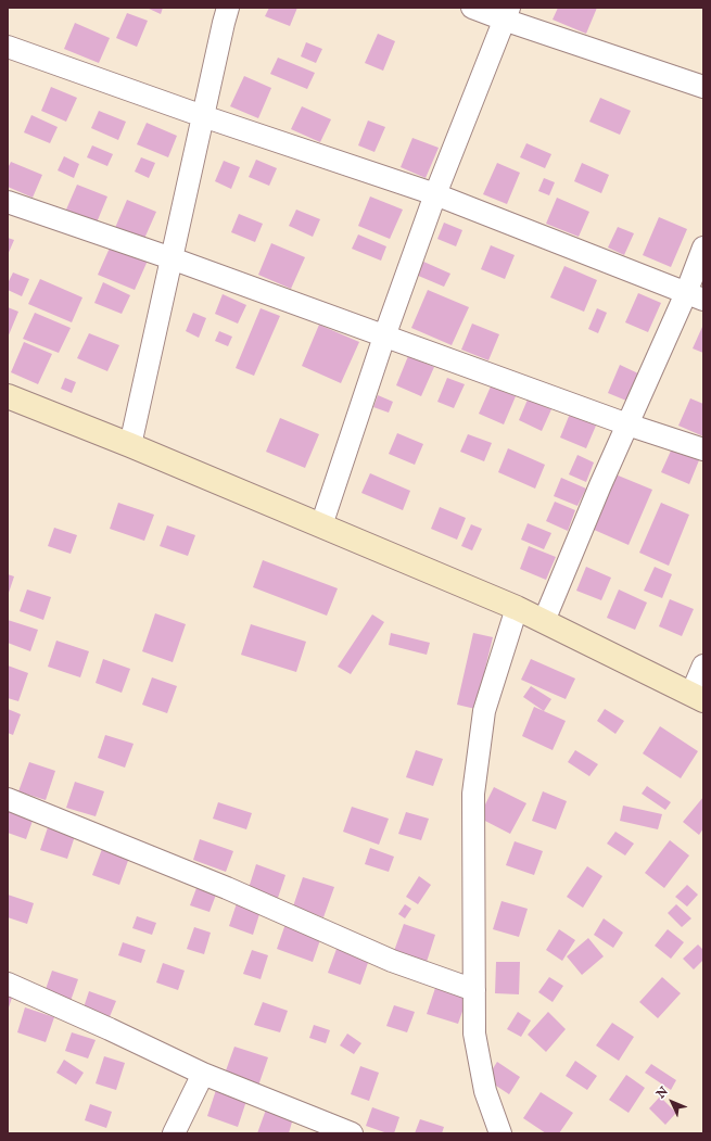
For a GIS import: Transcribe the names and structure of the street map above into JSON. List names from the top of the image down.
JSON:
{
  "north": "top left"
}
